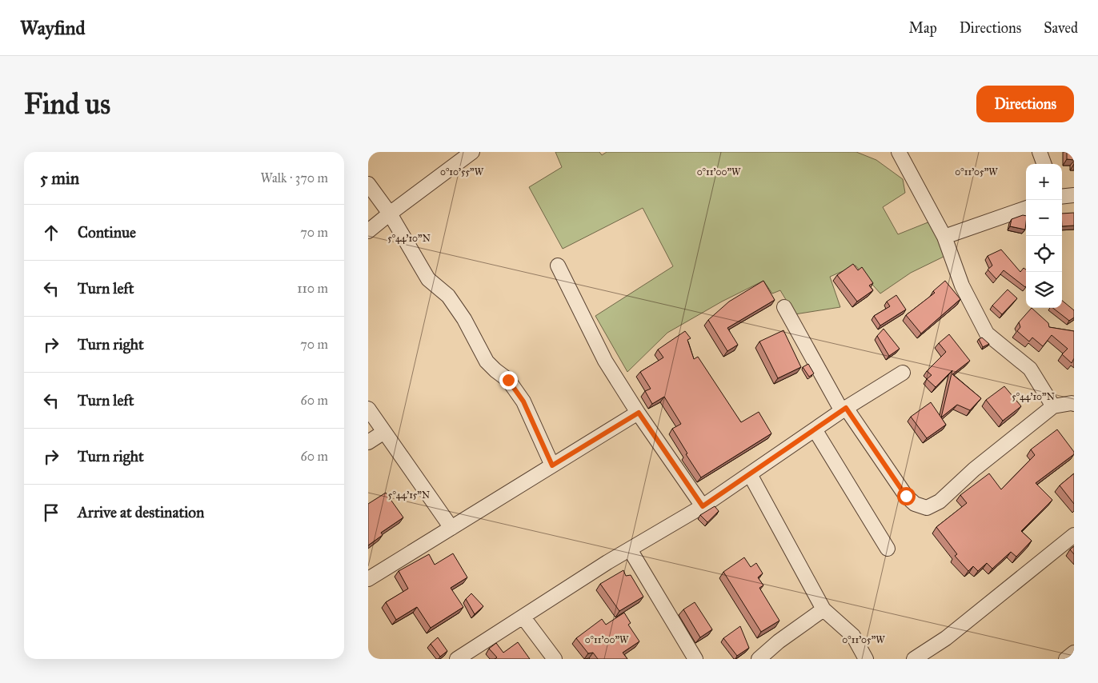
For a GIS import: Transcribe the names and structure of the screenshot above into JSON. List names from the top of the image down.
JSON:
{
  "page": {
    "header": "Wayfind",
    "nav": ["Map", "Directions", "Saved"],
    "buttons": "Directions",
    "title": "Find us",
    "heading": ["5 min", "Walk · 370 m"],
    "map_buttons": ["+", "−"],
    "list": [
      ["Continue", "70 m"],
      ["Turn left", "110 m"],
      ["Turn right", "70 m"],
      ["Turn left", "60 m"],
      ["Turn right", "60 m"],
      "Arrive at destination"
    ]
  },
  "coordinates": [
    "0°10'55\"W",
    "0°11'00\"W",
    "0°11'05\"W",
    "5°44'10\"N",
    "5°44'15\"N"
  ]
}
